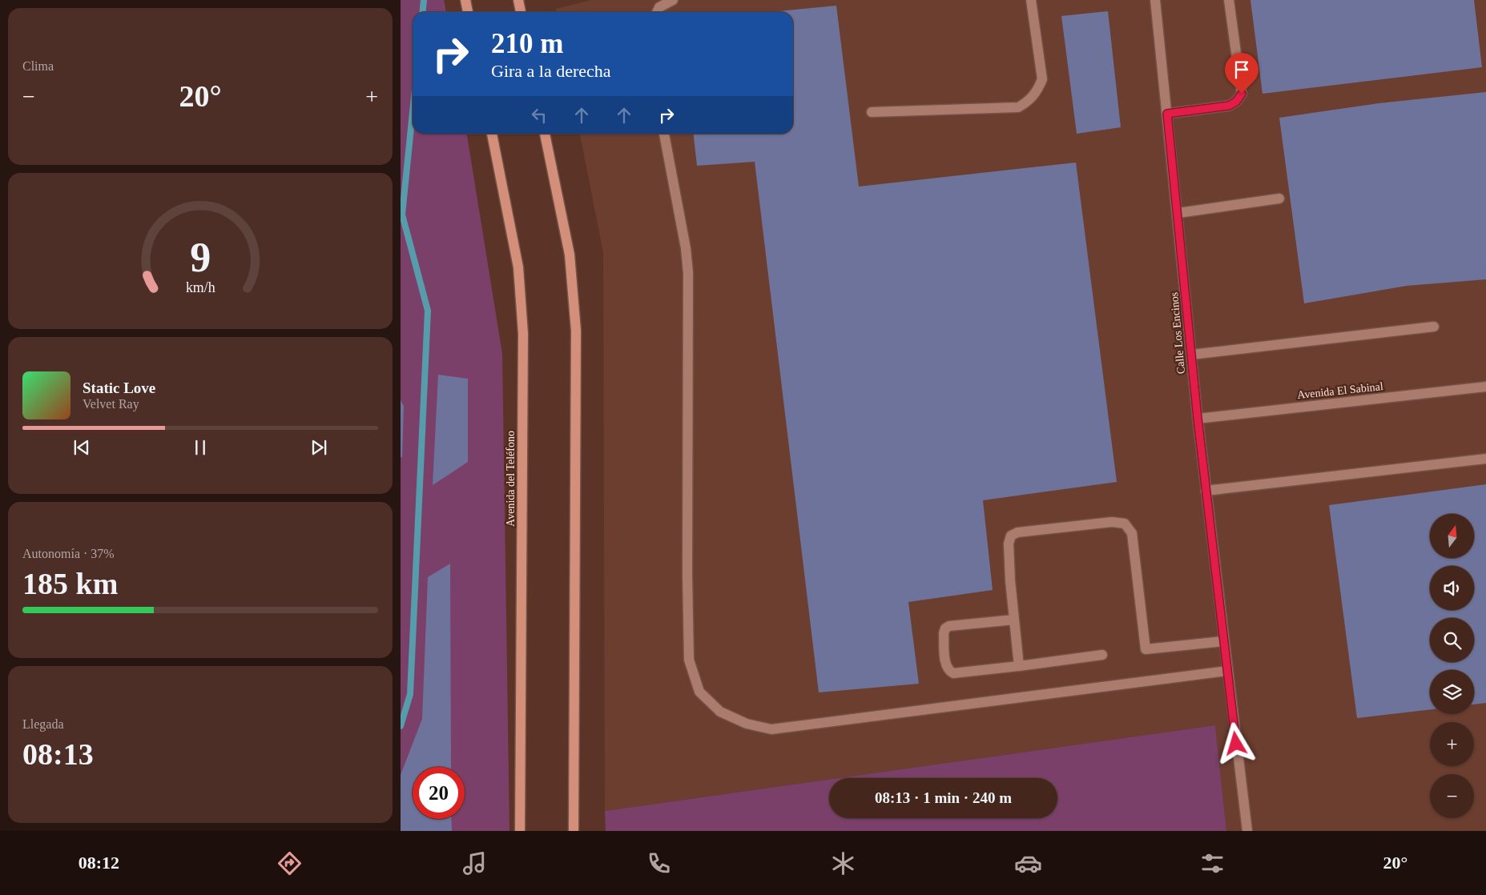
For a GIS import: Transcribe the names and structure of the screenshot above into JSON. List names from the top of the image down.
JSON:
{
  "streets": {
    "main road": ["Avenida del Teléfono"],
    "lane": ["Calle Los Encinos", "Avenida El Sabinal"]
  },
  "crossings": [
    ["Calle Los Encinos", "Avenida El Sabinal"]
  ],
  "north": "top",
  "page": {
    "tile": [
      "Clima",
      ["Autonomía · 37%", "185 km"],
      ["Llegada", "08:13"]
    ],
    "turn": ["210 m", "Gira a la derecha"],
    "heat": ["−", "20°", "+"],
    "song": ["Static Love", "Velvet Ray"],
    "map_buttons": ["+", "−"],
    "limit": "20",
    "trip": "08:13 · 1 min · 240 m",
    "tabs": ["08:12", "20°"],
    "gauge": ["9", "km/h"]
  }
}
